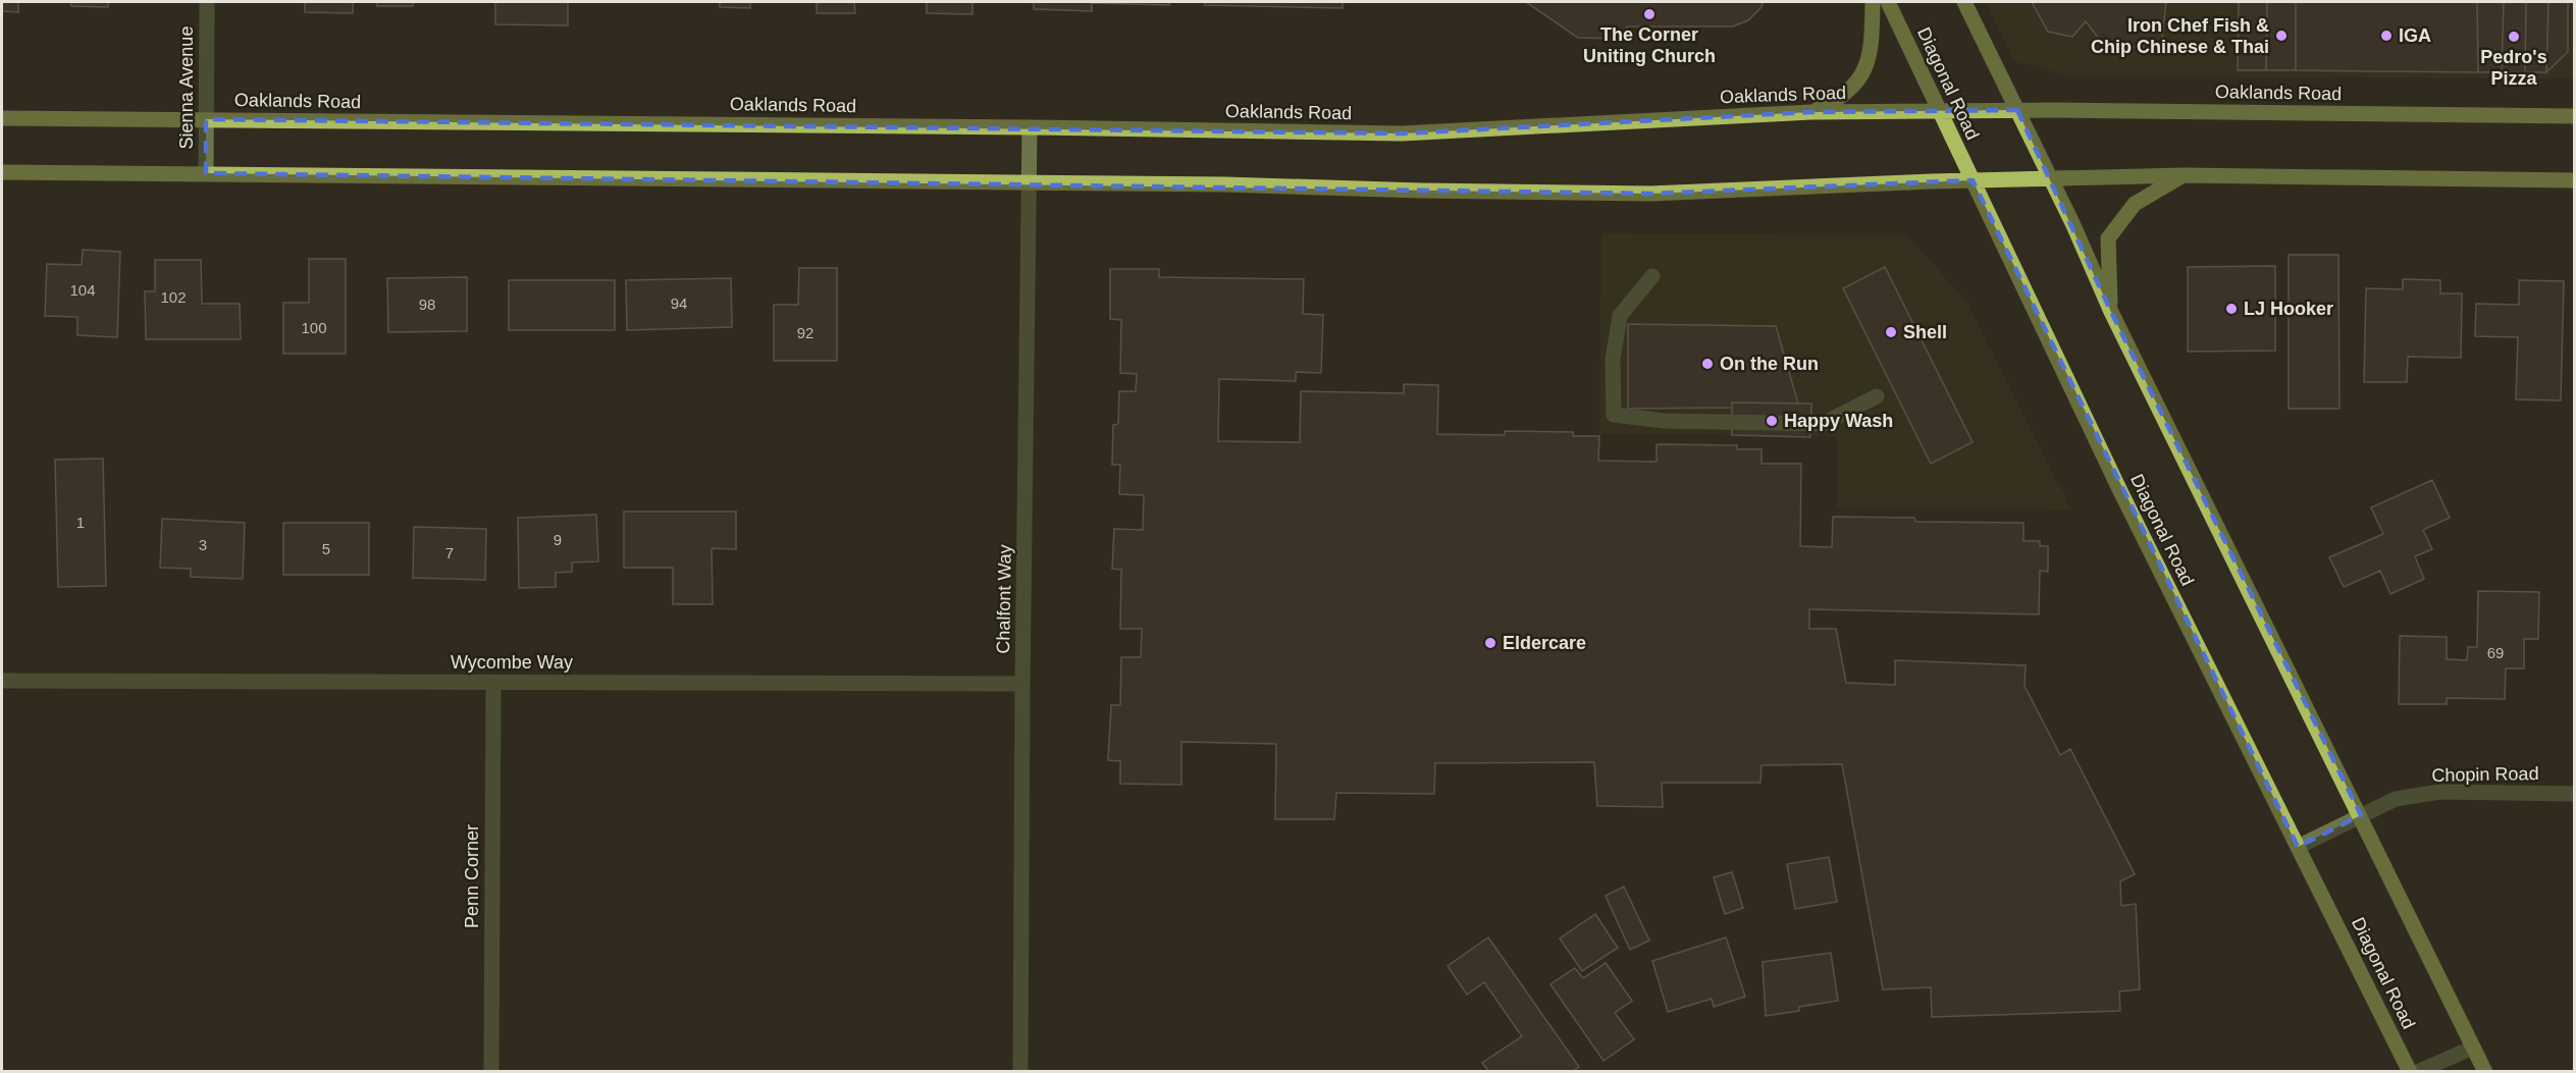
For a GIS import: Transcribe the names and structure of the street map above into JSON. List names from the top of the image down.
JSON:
{
  "streets": {
    "main road": ["Diagonal Road", "Oaklands Road"],
    "street": [
      "Sienna Avenue",
      "Chalfont Way",
      "Wycombe Way",
      "Chopin Road",
      "Penn Corner"
    ]
  },
  "crossings": [
    ["Diagonal Road", "Oaklands Road"],
    ["Diagonal Road", "Chopin Road"],
    ["Sienna Avenue", "Oaklands Road"],
    ["Oaklands Road", "Chalfont Way"],
    ["Chalfont Way", "Wycombe Way"],
    ["Wycombe Way", "Penn Corner"]
  ],
  "places": [
    "The Corner Uniting Church",
    "Iron Chef Fish & Chip Chinese & Thai",
    "IGA",
    "Pedro's Pizza",
    "LJ Hooker",
    "Shell",
    "On the Run",
    "Happy Wash",
    "Eldercare"
  ],
  "house_numbers": [
    "104",
    "102",
    "94",
    "98",
    "100",
    "92",
    "1",
    "9",
    "3",
    "5",
    "7",
    "69"
  ]
}
